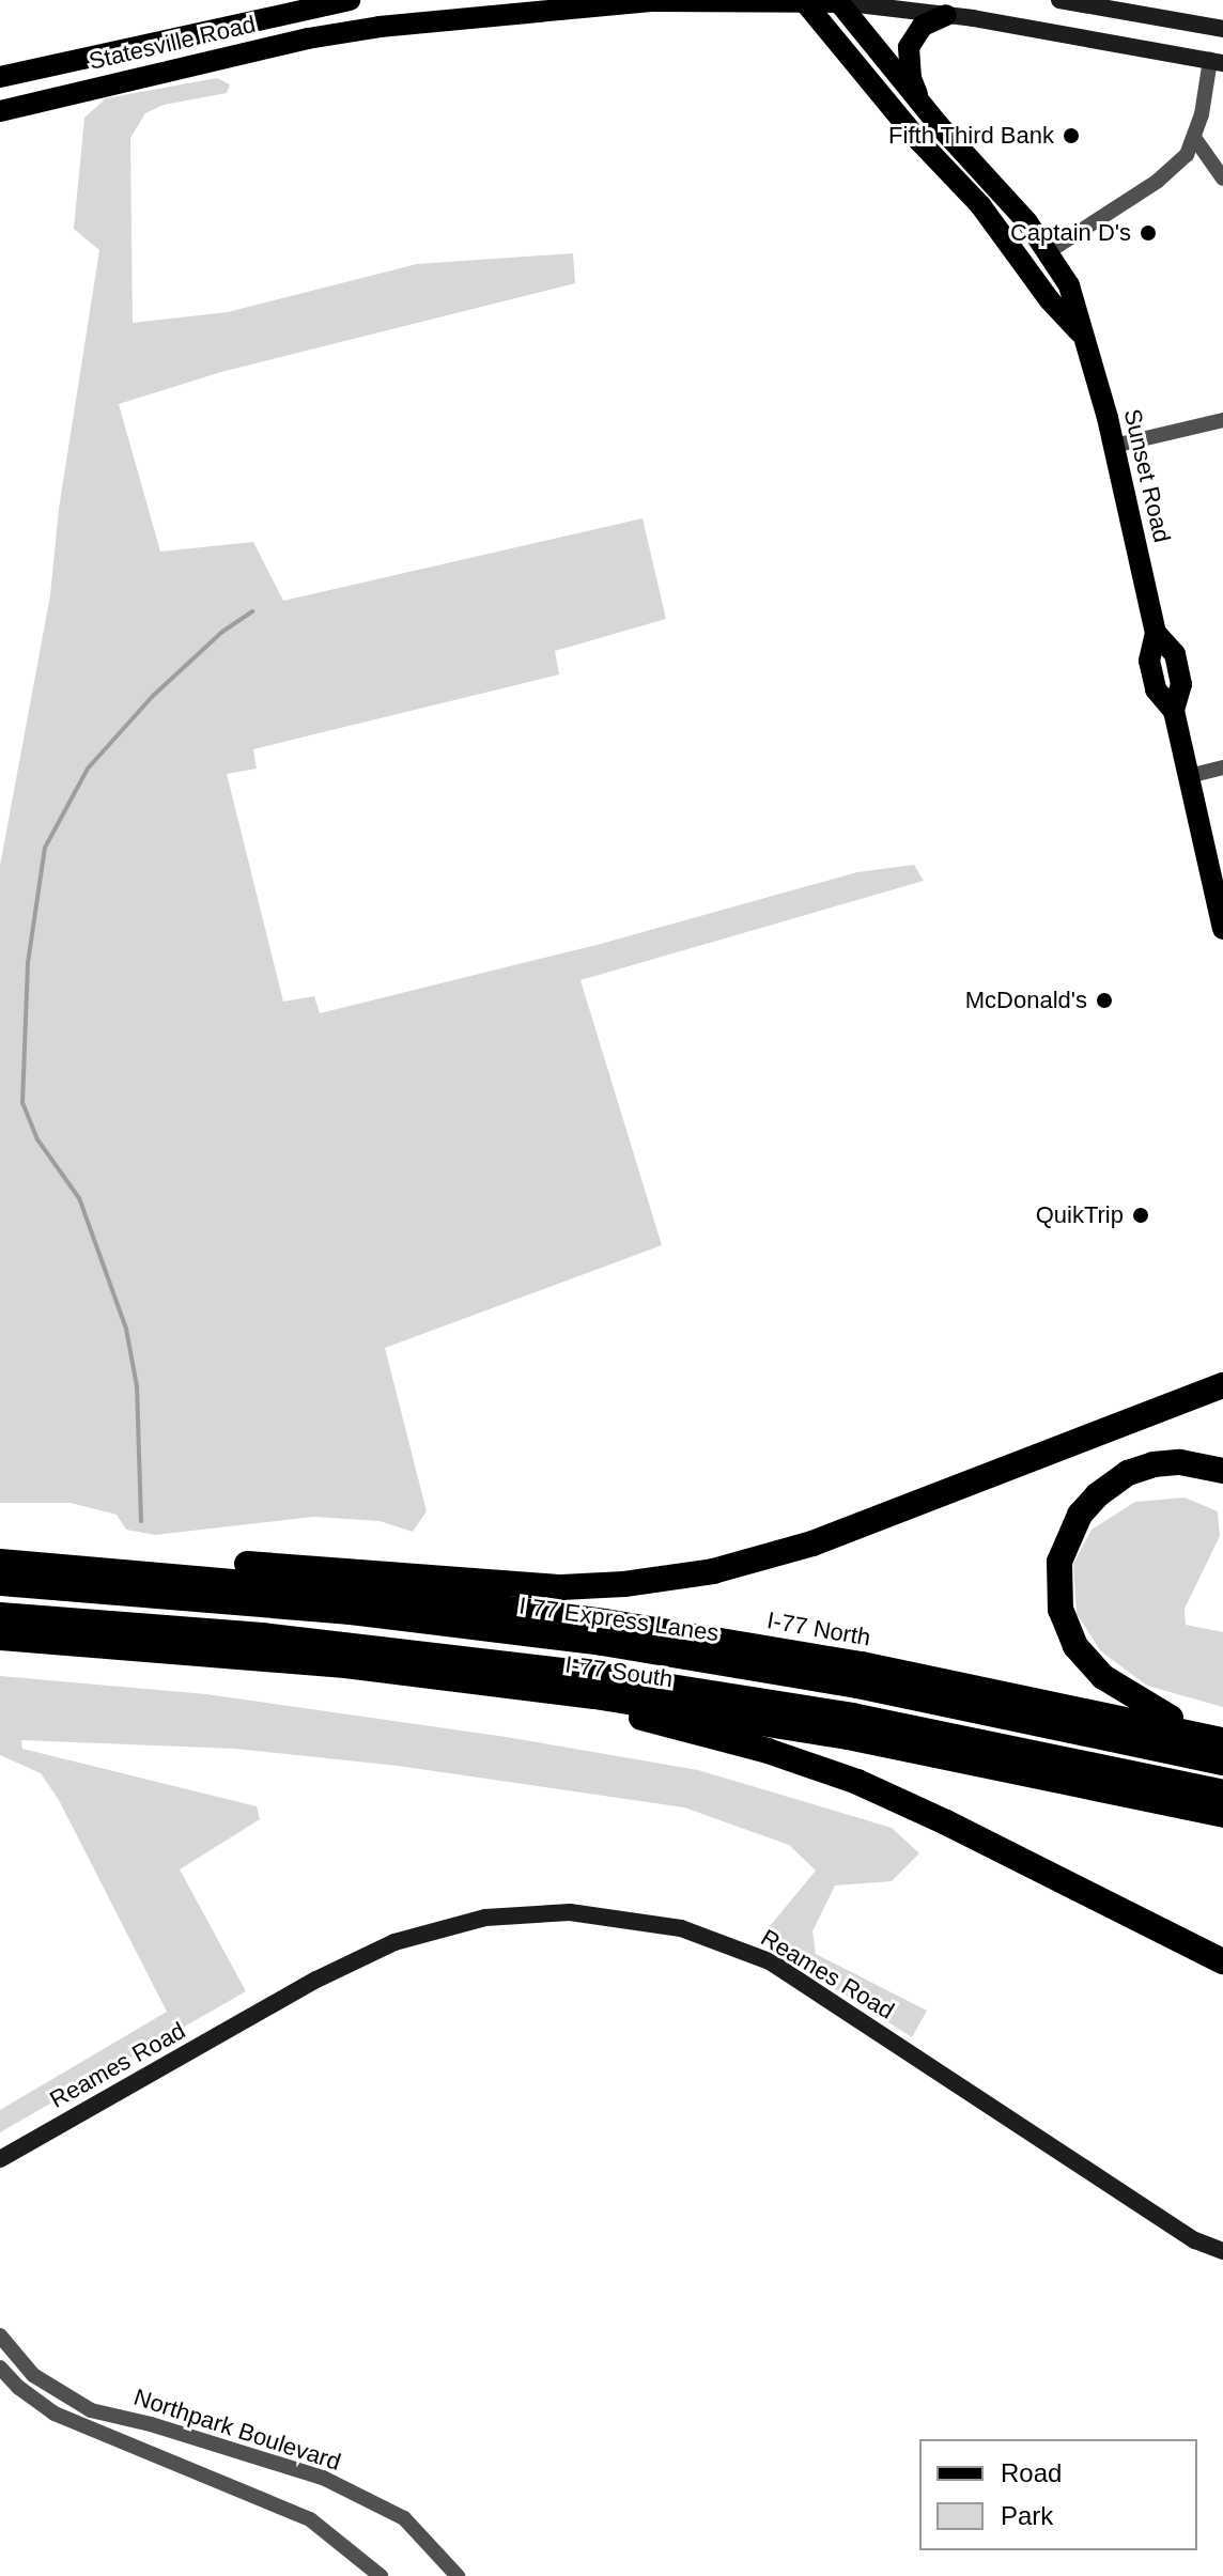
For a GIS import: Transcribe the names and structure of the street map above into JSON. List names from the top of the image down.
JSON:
{
  "streets": {
    "highway": ["I 77 Express Lanes", "I-77 North", "I-77 South"],
    "main road": ["Statesville Road", "Sunset Road", "Reames Road"],
    "street": ["Northpark Boulevard"]
  },
  "crossings": [
    ["Statesville Road", "Sunset Road"]
  ],
  "places": [
    "Fifth Third Bank",
    "Captain D's",
    "McDonald's",
    "QuikTrip"
  ],
  "legend": ["Road", "Park"]
}
